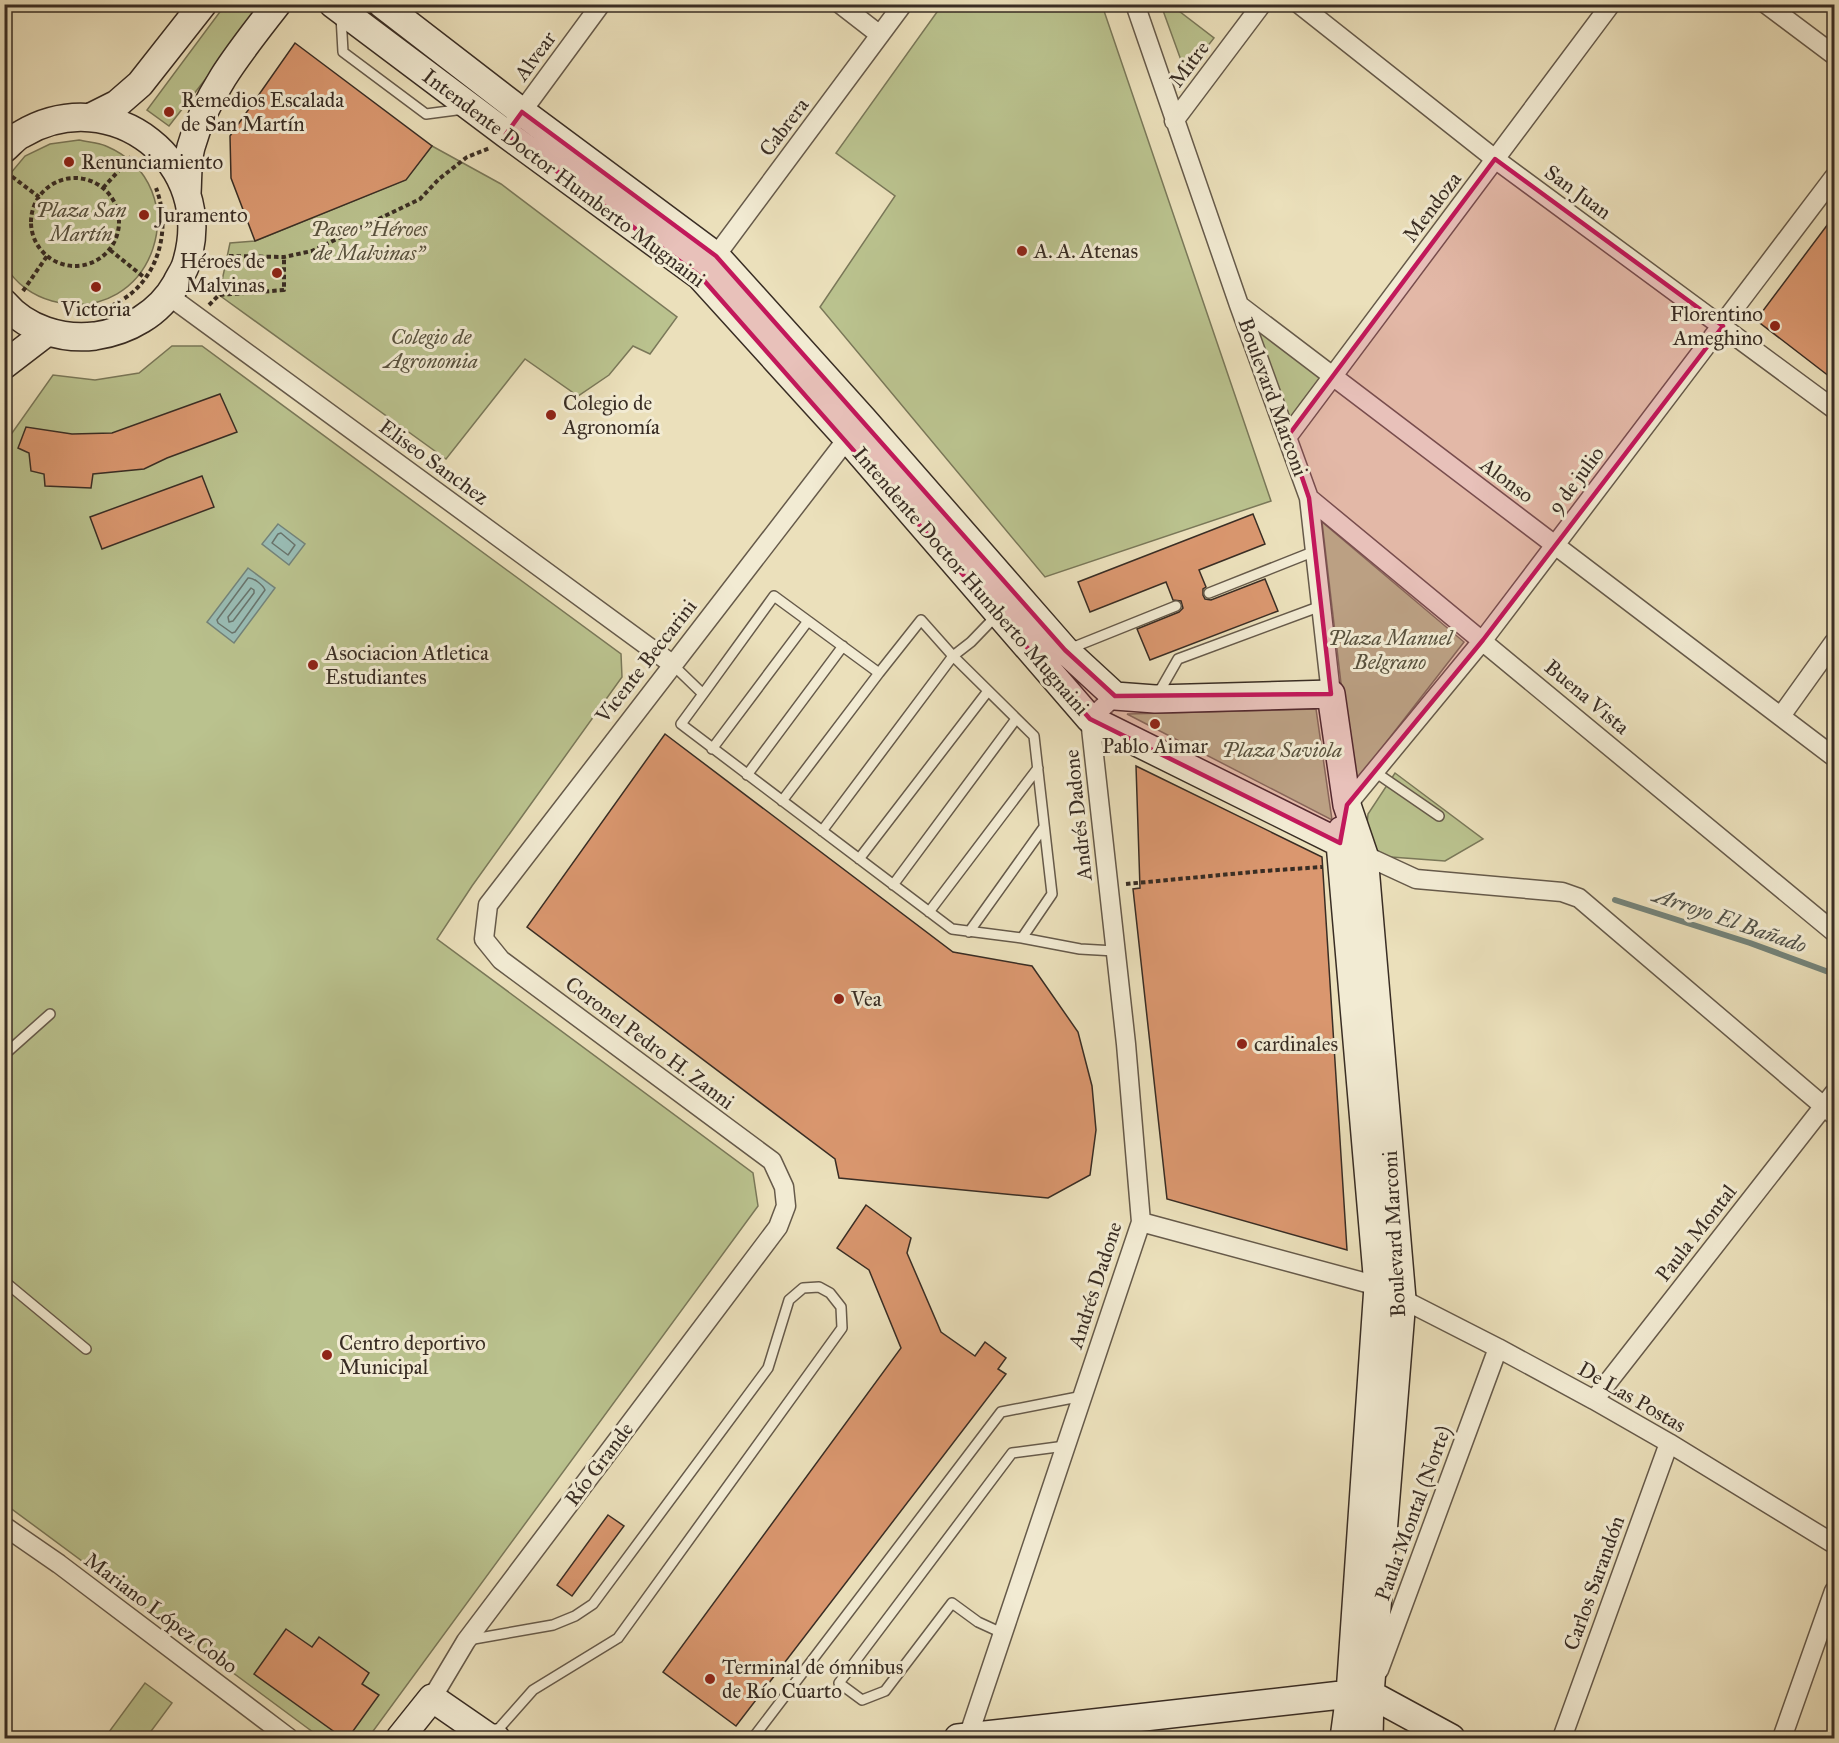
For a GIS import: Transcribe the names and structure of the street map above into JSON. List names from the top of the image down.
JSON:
{
  "streets": {
    "main road": ["Intendente Doctor Humberto Mugnaini", "Boulevard Marconi", "Río Grande"],
    "street": [
      "Alvear",
      "Mitre",
      "Cabrera",
      "San Juan",
      "Mendoza",
      "Eliseo Sanchez",
      "Alonso",
      "9 de julio",
      "Vicente Beccarini",
      "Buena Vista",
      "Andrés Dadone",
      "Coronel Pedro H. Zanni",
      "Paula Montal",
      "De Las Postas",
      "Paula Montal (Norte)",
      "Carlos Sarandón",
      "Mariano López Cobo"
    ]
  },
  "crossings": [
    ["Alvear", "Intendente Doctor Humberto Mugnaini"],
    ["Mitre", "Boulevard Marconi"],
    ["Cabrera", "Intendente Doctor Humberto Mugnaini"],
    ["Intendente Doctor Humberto Mugnaini", "Boulevard Marconi"],
    ["Intendente Doctor Humberto Mugnaini", "Vicente Beccarini"],
    ["Intendente Doctor Humberto Mugnaini", "Andrés Dadone"],
    ["Intendente Doctor Humberto Mugnaini", "Paula Montal"],
    ["San Juan", "Mendoza"],
    ["San Juan", "9 de julio"],
    ["Mendoza", "Boulevard Marconi"],
    ["Mendoza", "Alonso"],
    ["Boulevard Marconi", "Alonso"],
    ["Boulevard Marconi", "9 de julio"],
    ["Boulevard Marconi", "Buena Vista"],
    ["Boulevard Marconi", "De Las Postas"],
    ["Boulevard Marconi", "Paula Montal (Norte)"],
    ["Eliseo Sanchez", "Vicente Beccarini"],
    ["Alonso", "9 de julio"],
    ["9 de julio", "Buena Vista"],
    ["Vicente Beccarini", "Coronel Pedro H. Zanni"],
    ["Coronel Pedro H. Zanni", "Río Grande"],
    ["Paula Montal", "De Las Postas"],
    ["De Las Postas", "Paula Montal (Norte)"],
    ["De Las Postas", "Carlos Sarandón"]
  ],
  "water": ["Arroyo El Bañado"],
  "parks": [
    "Plaza San Martín",
    "Paseo \"Héroes de Malvinas\"",
    "Colegio de Agronomia",
    "Plaza Manuel Belgrano",
    "Plaza Saviola"
  ],
  "places": [
    "Remedios Escalada de San Martín",
    "Renunciamiento",
    "Juramento",
    "A. A. Atenas",
    "Héroes de Malvinas",
    "Victoria",
    "Florentino Ameghino",
    "Colegio de Agronomía",
    "Asociacion Atletica Estudiantes",
    "Pablo Aimar",
    "Vea",
    "cardinales",
    "Centro deportivo Municipal",
    "Terminal de ómnibus de Río Cuarto"
  ]
}
